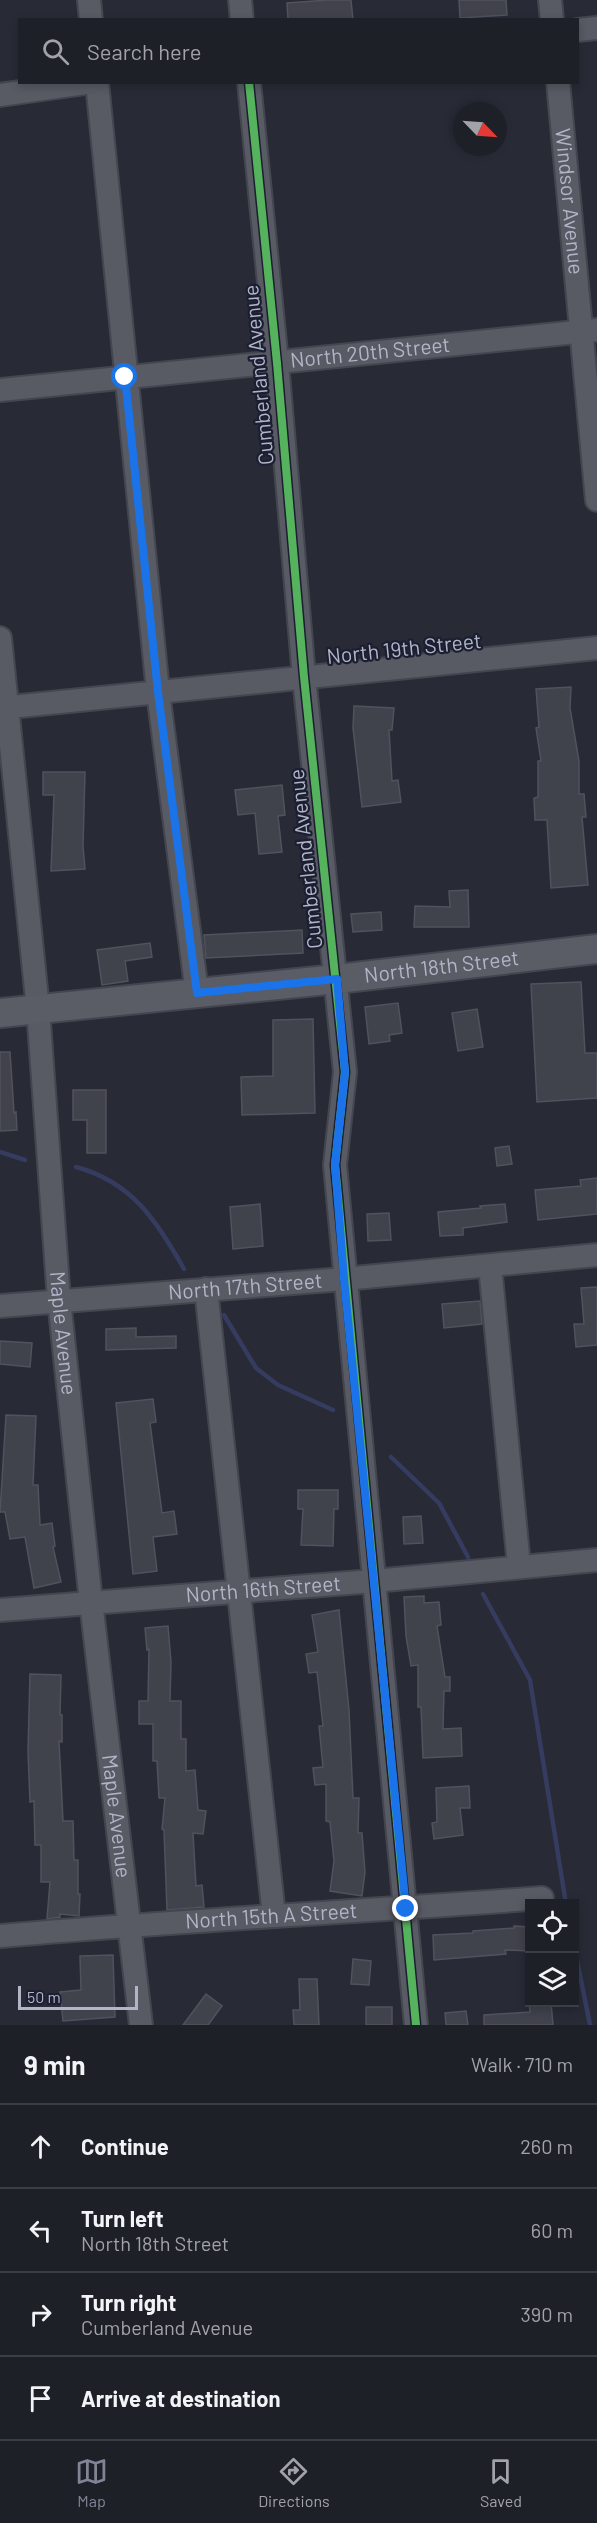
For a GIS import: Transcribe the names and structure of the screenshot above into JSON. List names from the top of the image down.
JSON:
{
  "streets": {
    "main road": ["North 18th Street"],
    "street": [
      "Windsor Avenue",
      "North 20th Street",
      "Cumberland Avenue",
      "North 19th Street",
      "North 17th Street",
      "Maple Avenue",
      "North 16th Street",
      "North 15th A Street"
    ]
  },
  "crossings": [
    ["Windsor Avenue", "North 20th Street"],
    ["North 20th Street", "Cumberland Avenue"],
    ["Cumberland Avenue", "North 19th Street"],
    ["Cumberland Avenue", "North 18th Street"],
    ["Cumberland Avenue", "North 17th Street"],
    ["Cumberland Avenue", "North 16th Street"],
    ["Cumberland Avenue", "North 15th A Street"],
    ["North 19th Street", "Maple Avenue"],
    ["North 18th Street", "Maple Avenue"],
    ["North 17th Street", "Maple Avenue"],
    ["Maple Avenue", "North 16th Street"],
    ["Maple Avenue", "North 15th A Street"]
  ],
  "scale_bar": "50 m",
  "north": "bottom right",
  "page": {
    "search": "Search here",
    "scale": "50 m",
    "heading": ["9 min", "Walk · 710 m"],
    "list": [
      ["Continue", "260 m"],
      ["Turn left", "North 18th Street", "60 m"],
      ["Turn right", "Cumberland Avenue", "390 m"],
      "Arrive at destination"
    ],
    "nav": ["Map", "Directions", "Saved"]
  }
}
